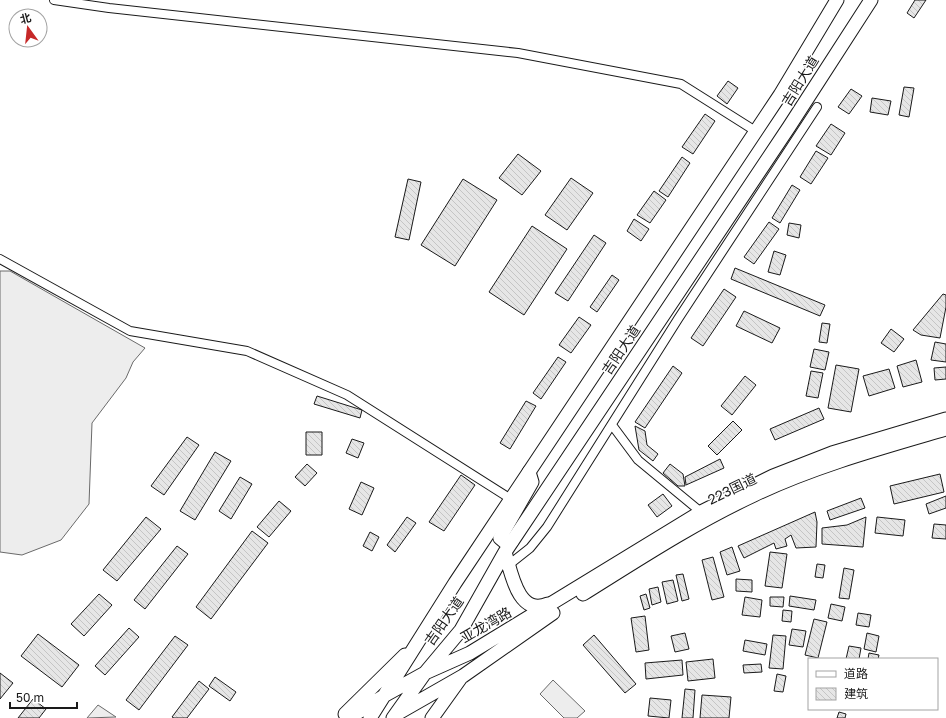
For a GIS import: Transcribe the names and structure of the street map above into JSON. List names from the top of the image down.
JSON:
{
  "streets": {
    "main road": ["吉阳大道", "223国道", "亚龙湾路"]
  },
  "crossings": [
    ["吉阳大道", "亚龙湾路"],
    ["223国道", "亚龙湾路"]
  ],
  "legend": ["道路", "建筑"],
  "scale_bar": "50 m",
  "north": "top"
}
